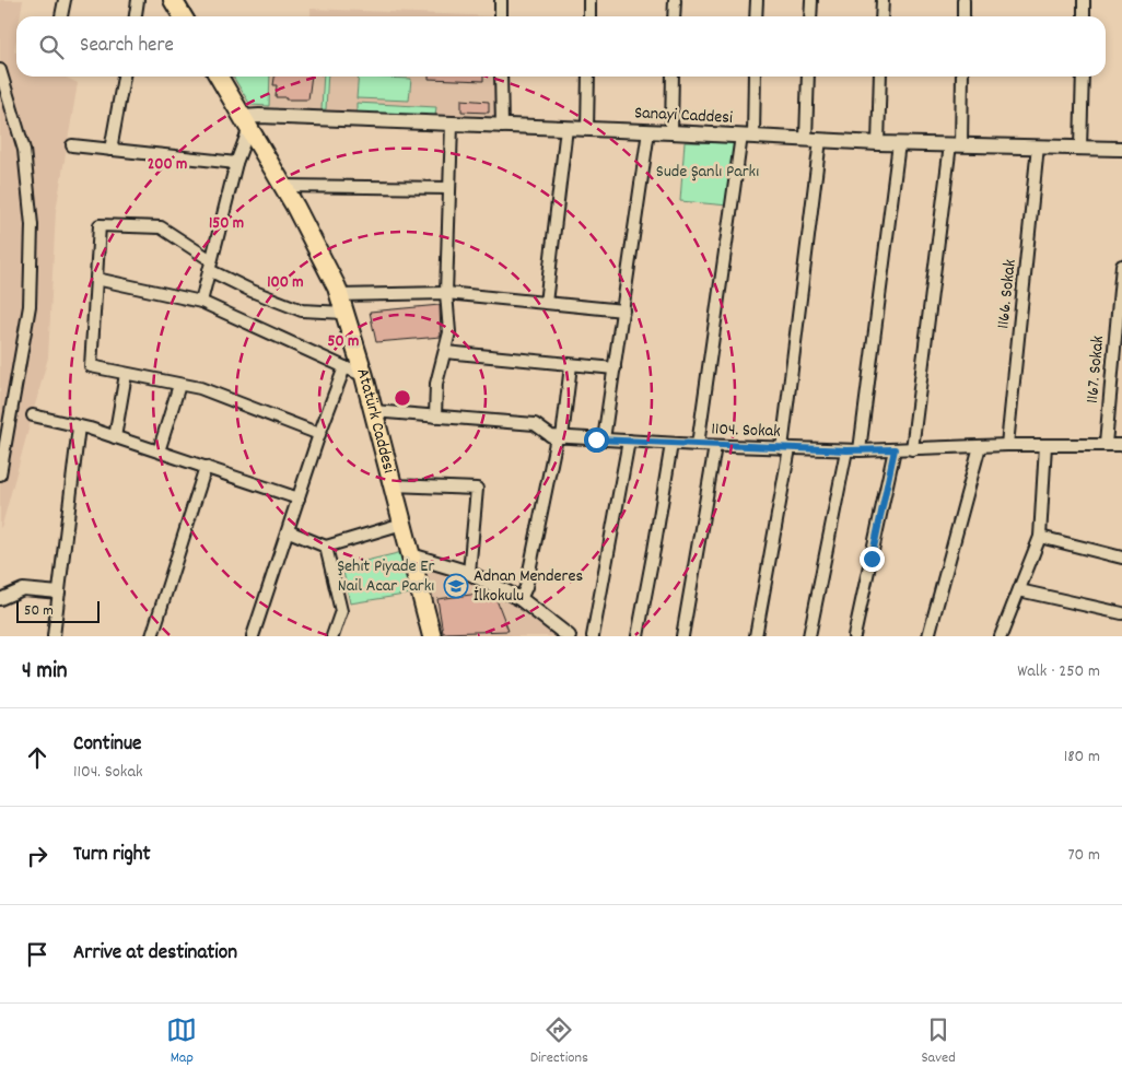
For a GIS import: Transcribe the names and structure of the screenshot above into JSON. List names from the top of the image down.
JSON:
{
  "streets": {
    "main road": ["Atatürk Caddesi"],
    "street": [
      "Sanayi Caddesi",
      "1166. Sokak",
      "1167. Sokak",
      "1104. Sokak"
    ]
  },
  "crossings": [
    ["Sanayi Caddesi", "1166. Sokak"],
    ["Sanayi Caddesi", "Atatürk Caddesi"],
    ["1166. Sokak", "1104. Sokak"],
    ["1167. Sokak", "1104. Sokak"],
    ["Atatürk Caddesi", "1104. Sokak"]
  ],
  "parks": ["Sude Şanlı Parkı", "Şehit Piyade Er Nail Acar Parkı"],
  "places": {
    "school or university": ["Adnan Menderes İlkokulu"]
  },
  "scale_bar": "50 m",
  "page": {
    "search": "Search here",
    "scale": "50 m",
    "heading": ["4 min", "Walk · 250 m"],
    "list": [
      ["Continue", "1104. Sokak", "180 m"],
      ["Turn right", "70 m"],
      "Arrive at destination"
    ],
    "nav": ["Map", "Directions", "Saved"]
  },
  "rings": [
    "200 m",
    "150 m",
    "100 m",
    "50 m"
  ]
}
